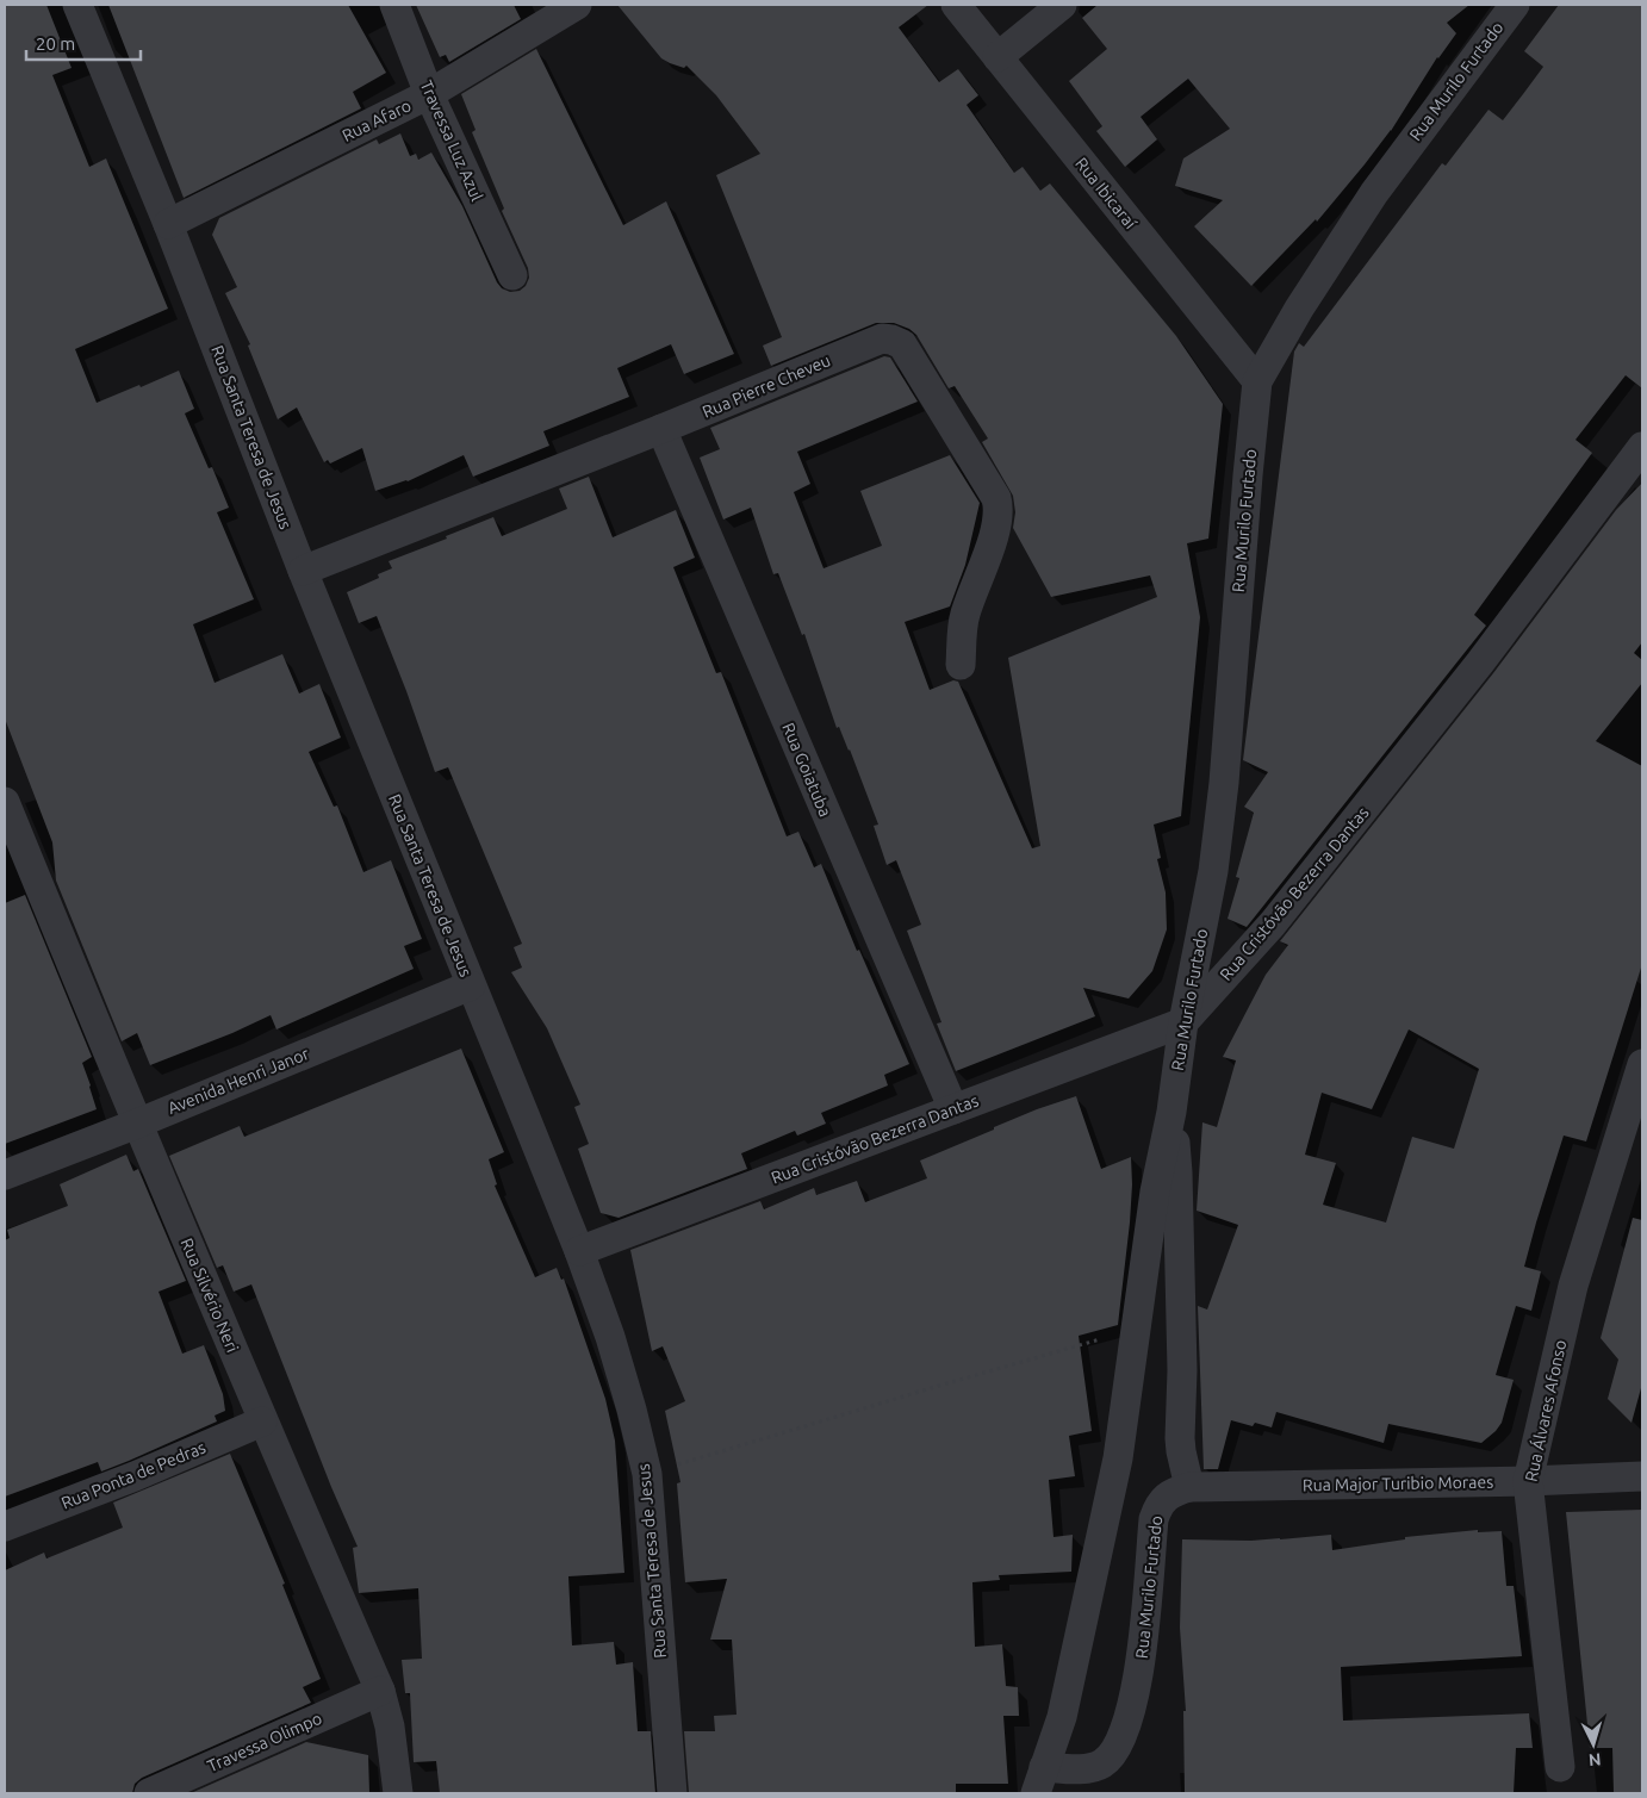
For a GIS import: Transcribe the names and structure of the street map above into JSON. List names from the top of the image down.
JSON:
{
  "streets": {
    "street": [
      "Rua Murilo Furtado",
      "Rua Afaro",
      "Travessa Luz Azul",
      "Rua Ibicaraí",
      "Rua Pierre Cheveu",
      "Rua Santa Teresa de Jesus",
      "Rua Goiatuba",
      "Rua Cristóvão Bezerra Dantas",
      "Avenida Henri Janor",
      "Rua Silvério Neri",
      "Rua Álvares Afonso",
      "Rua Ponta de Pedras",
      "Rua Major Turibio Moraes",
      "Travessa Olimpo"
    ]
  },
  "crossings": [
    ["Rua Murilo Furtado", "Rua Ibicaraí"],
    ["Rua Murilo Furtado", "Rua Cristóvão Bezerra Dantas"],
    ["Rua Murilo Furtado", "Rua Major Turibio Moraes"],
    ["Rua Afaro", "Travessa Luz Azul"],
    ["Rua Afaro", "Rua Santa Teresa de Jesus"],
    ["Rua Pierre Cheveu", "Rua Santa Teresa de Jesus"],
    ["Rua Pierre Cheveu", "Rua Goiatuba"],
    ["Rua Santa Teresa de Jesus", "Rua Cristóvão Bezerra Dantas"],
    ["Rua Santa Teresa de Jesus", "Avenida Henri Janor"],
    ["Rua Goiatuba", "Rua Cristóvão Bezerra Dantas"],
    ["Avenida Henri Janor", "Rua Silvério Neri"],
    ["Rua Silvério Neri", "Rua Ponta de Pedras"],
    ["Rua Silvério Neri", "Travessa Olimpo"],
    ["Rua Álvares Afonso", "Rua Major Turibio Moraes"]
  ],
  "scale_bar": "20 m",
  "north": "bottom"
}
